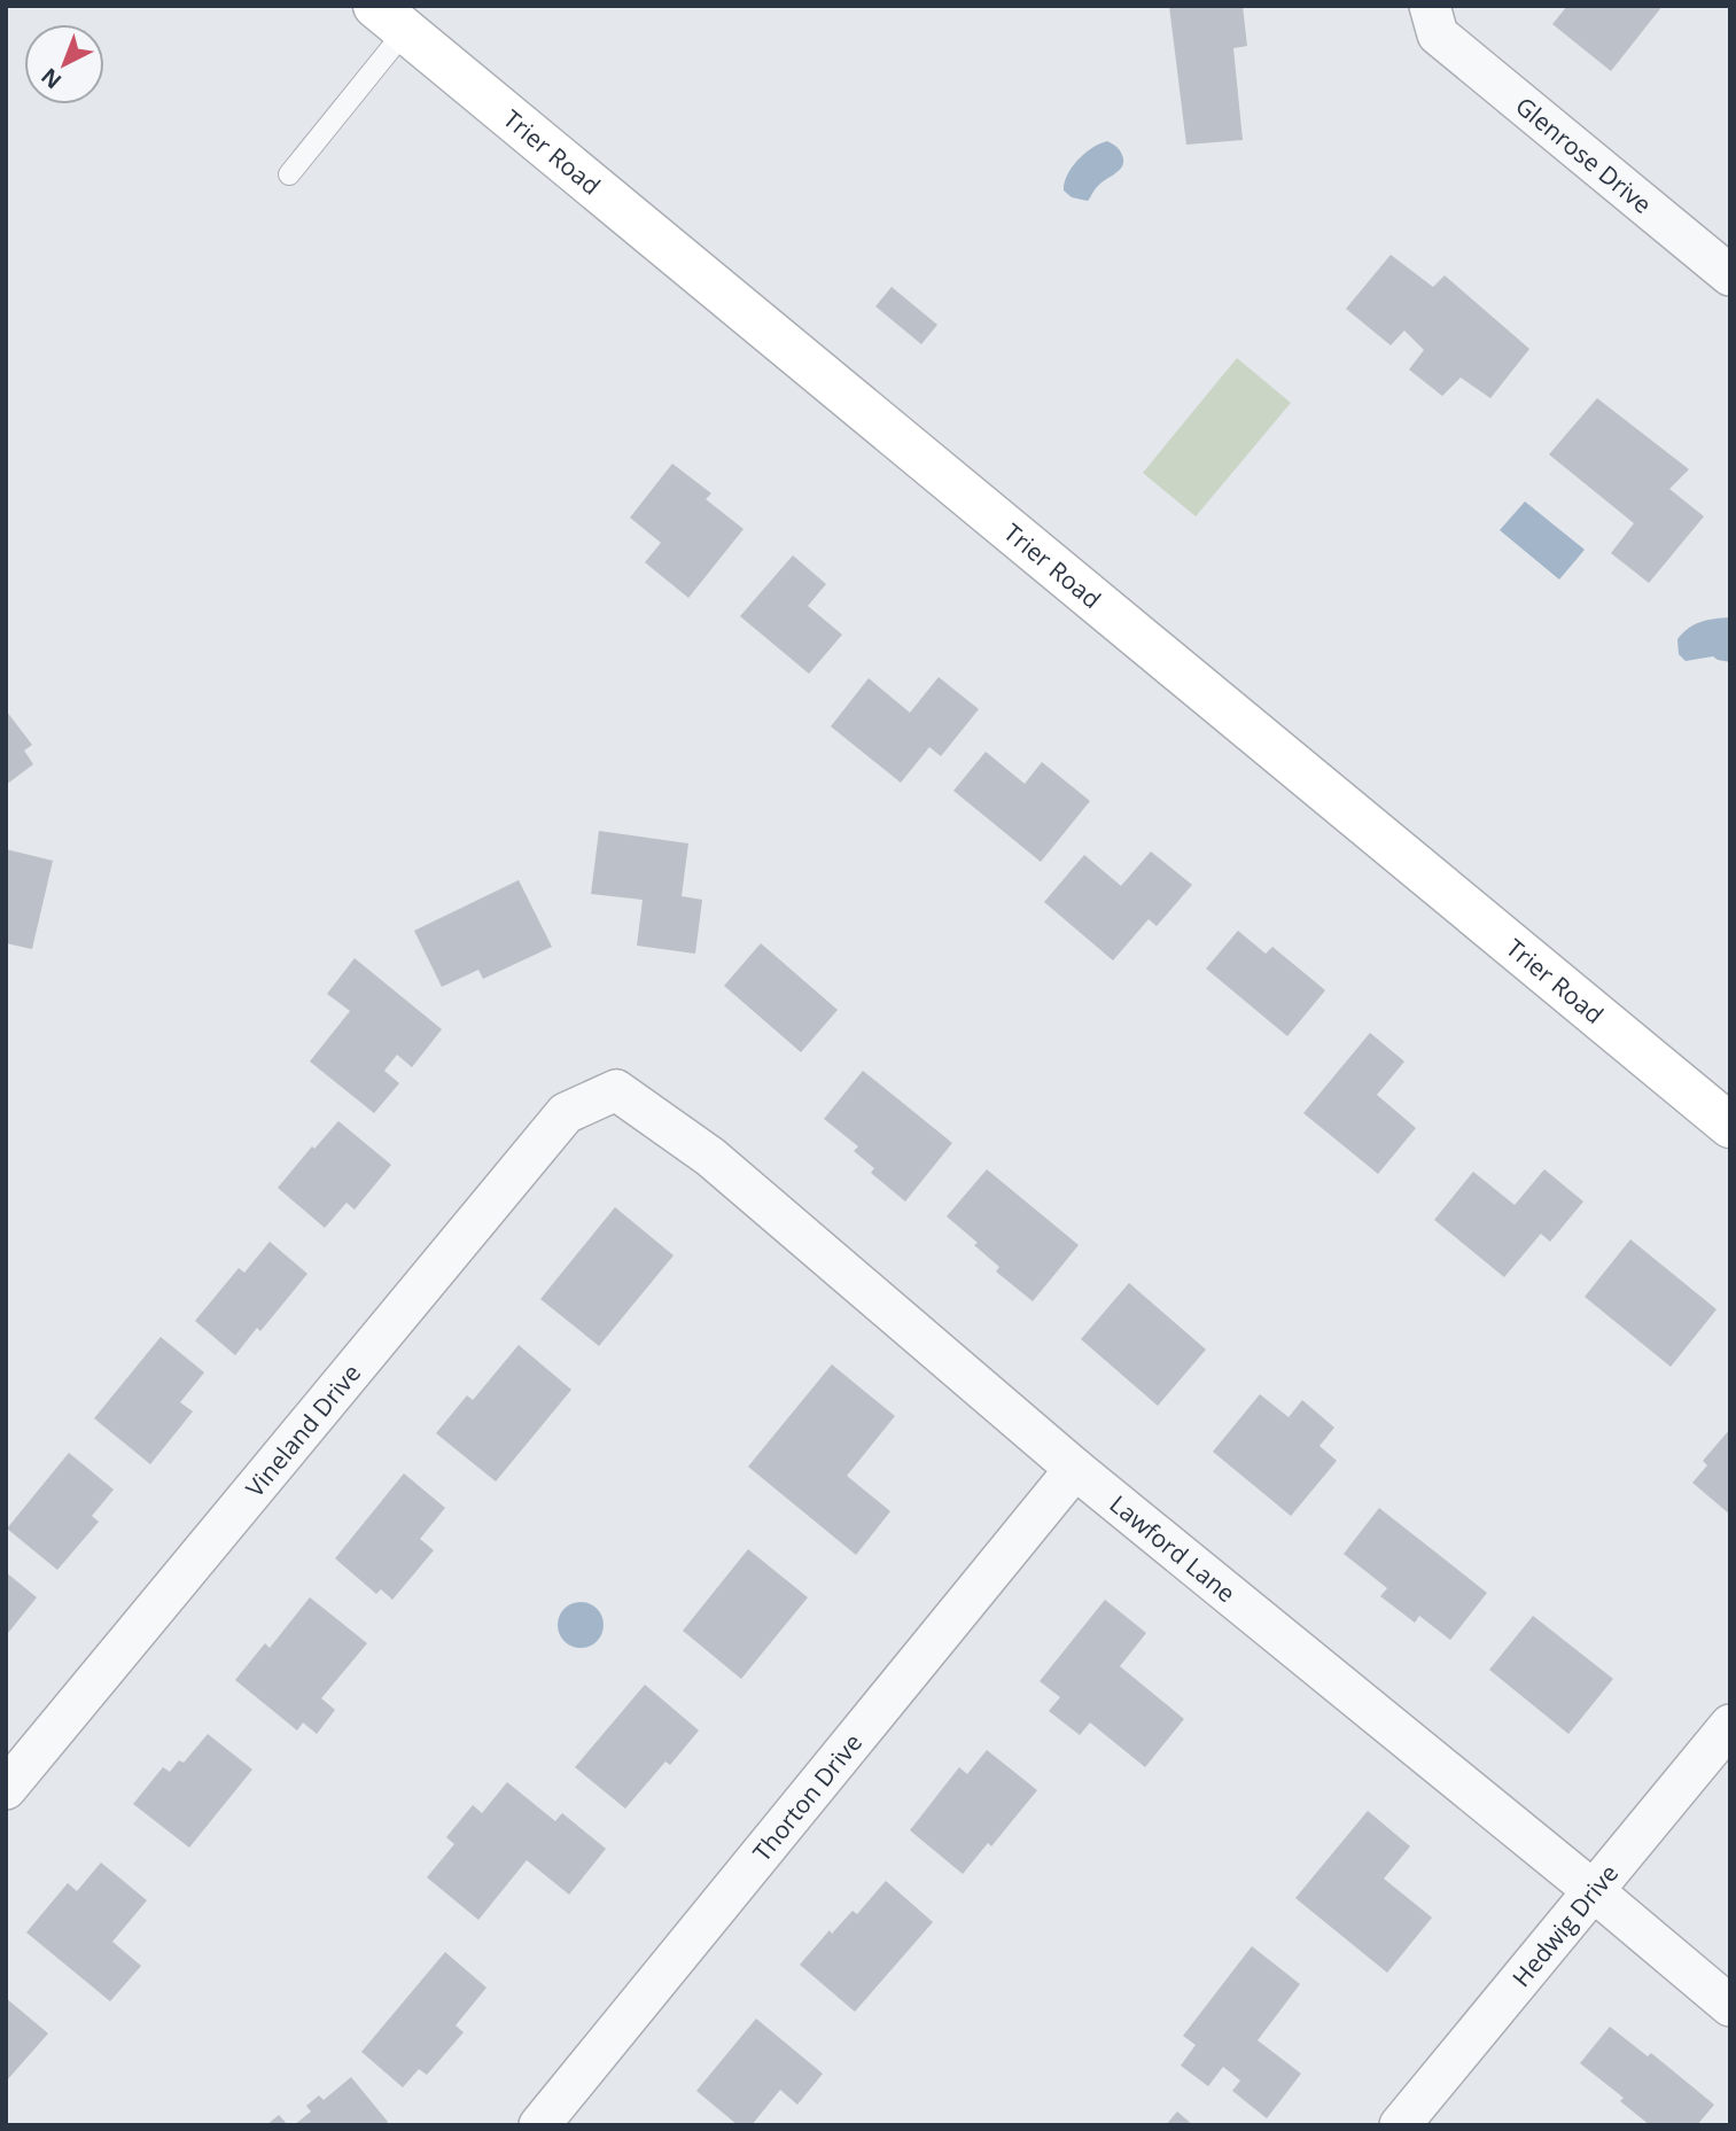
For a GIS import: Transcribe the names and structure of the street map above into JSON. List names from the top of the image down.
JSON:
{
  "streets": {
    "street": [
      "Trier Road",
      "Glenrose Drive",
      "Vineland Drive",
      "Lawford Lane",
      "Thorton Drive",
      "Hedwig Drive"
    ]
  },
  "crossings": [
    ["Vineland Drive", "Lawford Lane"],
    ["Lawford Lane", "Thorton Drive"],
    ["Lawford Lane", "Hedwig Drive"]
  ],
  "north": "bottom left"
}
